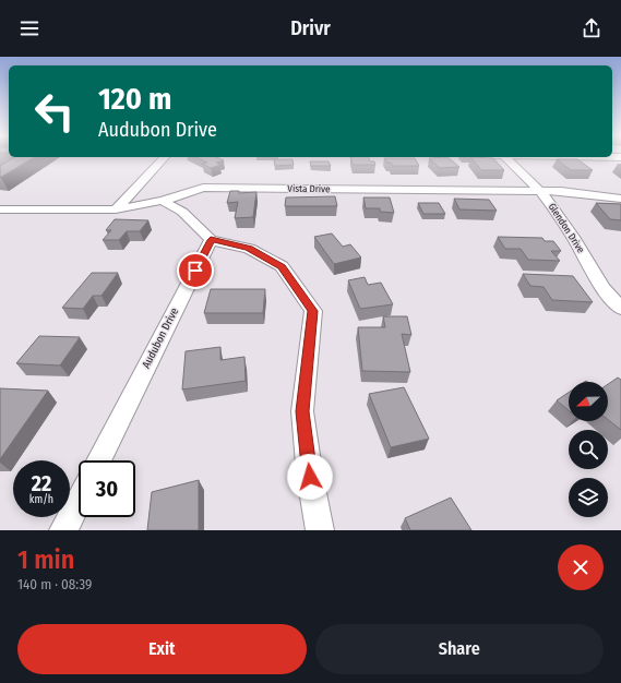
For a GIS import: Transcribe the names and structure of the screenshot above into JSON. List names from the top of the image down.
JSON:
{
  "streets": {
    "street": ["Vista Drive", "Glendon Drive", "Audubon Drive"]
  },
  "crossings": [
    ["Vista Drive", "Glendon Drive"]
  ],
  "north": "left",
  "page": {
    "header": "Drivr",
    "turn": ["120 m", "Audubon Drive"],
    "speed": "22 km/h",
    "limit": "30",
    "heading": ["1 min", "140 m · 08:39"],
    "buttons": ["Exit", "Share"]
  }
}
